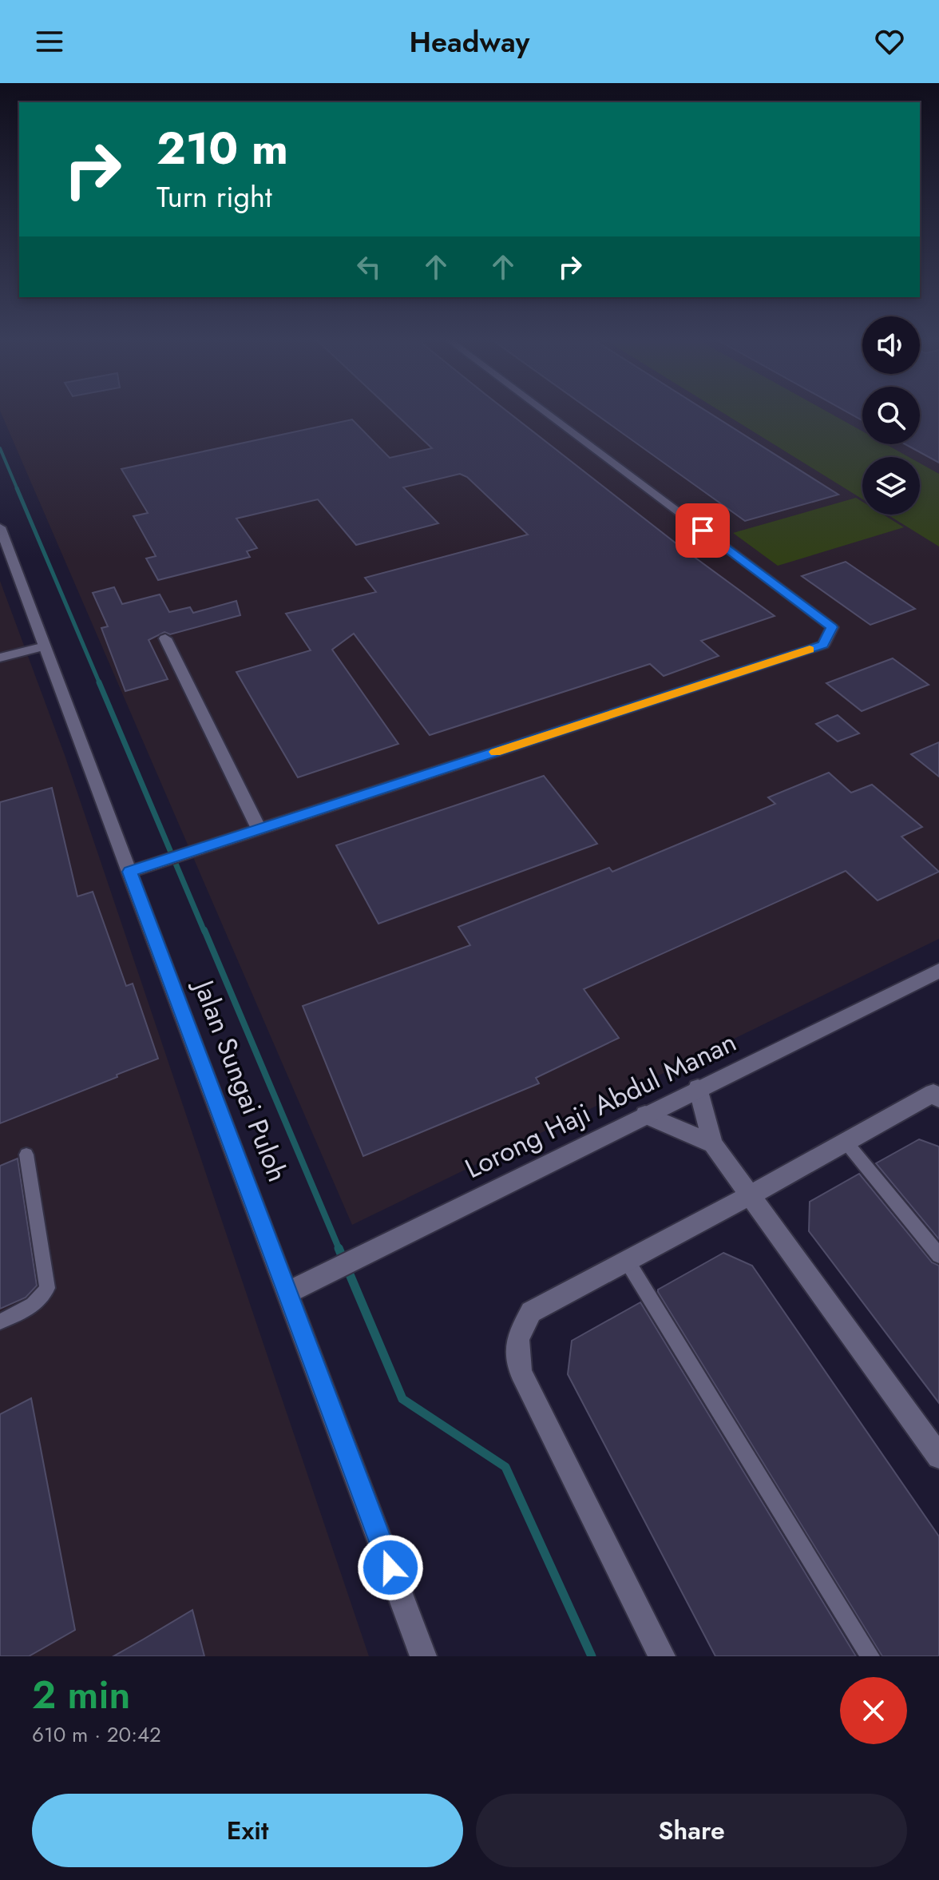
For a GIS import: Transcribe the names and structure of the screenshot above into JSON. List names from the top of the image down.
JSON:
{
  "streets": {
    "street": ["Jalan Sungai Puloh", "Lorong Haji Abdul Manan"]
  },
  "crossings": [
    ["Jalan Sungai Puloh", "Lorong Haji Abdul Manan"]
  ],
  "page": {
    "header": "Headway",
    "turn": ["210 m", "Turn right"],
    "heading": ["2 min", "610 m · 20:42"],
    "buttons": ["Exit", "Share"]
  }
}
